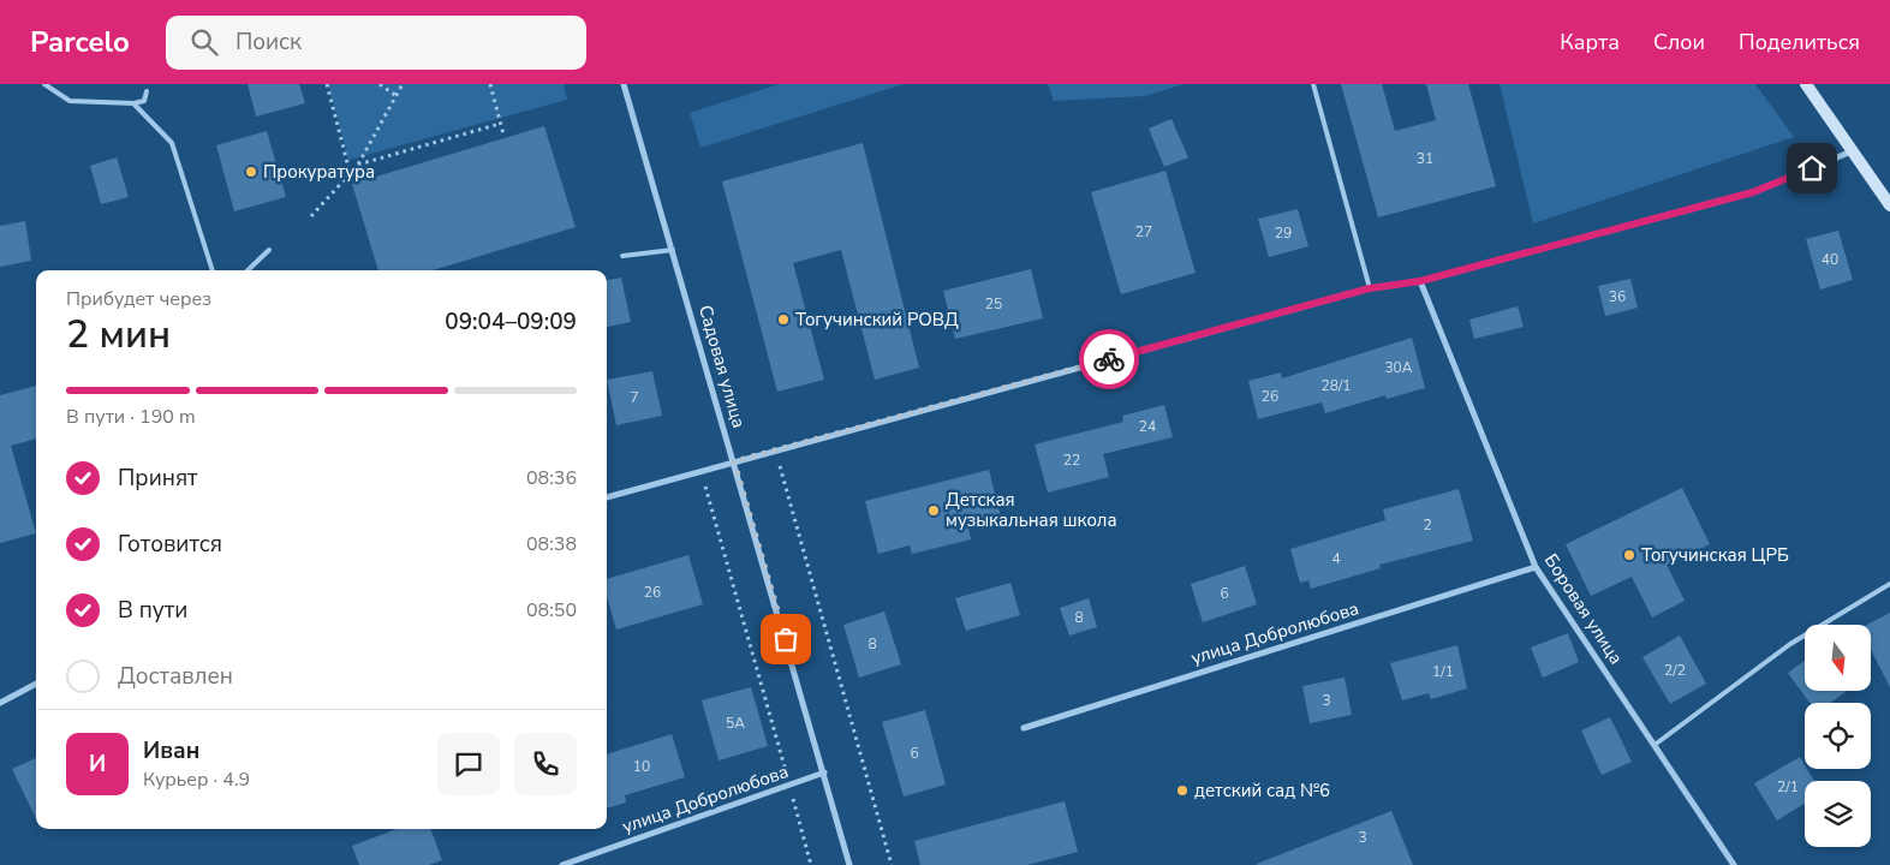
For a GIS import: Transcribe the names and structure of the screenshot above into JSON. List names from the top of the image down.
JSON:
{
  "streets": {
    "street": ["Садовая улица", "Боровая улица", "улица Добролюбова"]
  },
  "crossings": [
    ["Садовая улица", "улица Добролюбова"],
    ["Боровая улица", "улица Добролюбова"]
  ],
  "places": [
    "Прокуратура",
    "Тогучинский РОВД",
    "Детская музыкальная школа",
    "Тогучинская ЦРБ",
    "детский сад №6"
  ],
  "house_numbers": [
    "31",
    "27",
    "29",
    "40",
    "36",
    "25",
    "30А",
    "28/1",
    "26",
    "7",
    "24",
    "22",
    "2",
    "4",
    "26",
    "6",
    "8",
    "8",
    "2/2",
    "1/1",
    "3",
    "5А",
    "6",
    "10",
    "2/1",
    "3"
  ],
  "north": "bottom",
  "page": {
    "header": "Parcelo",
    "search": "Поиск",
    "nav": ["Карта", "Слои", "Поделиться"],
    "heading": ["2 мин", "Прибудет через", "09:04–09:09"],
    "panel": ["Иван", "Курьер · 4.9"],
    "bar": "В пути · 190 m",
    "list": [
      ["Принят", "08:36"],
      ["Готовится", "08:38"],
      ["В пути", "08:50"],
      "Доставлен"
    ],
    "round": "И"
  }
}
